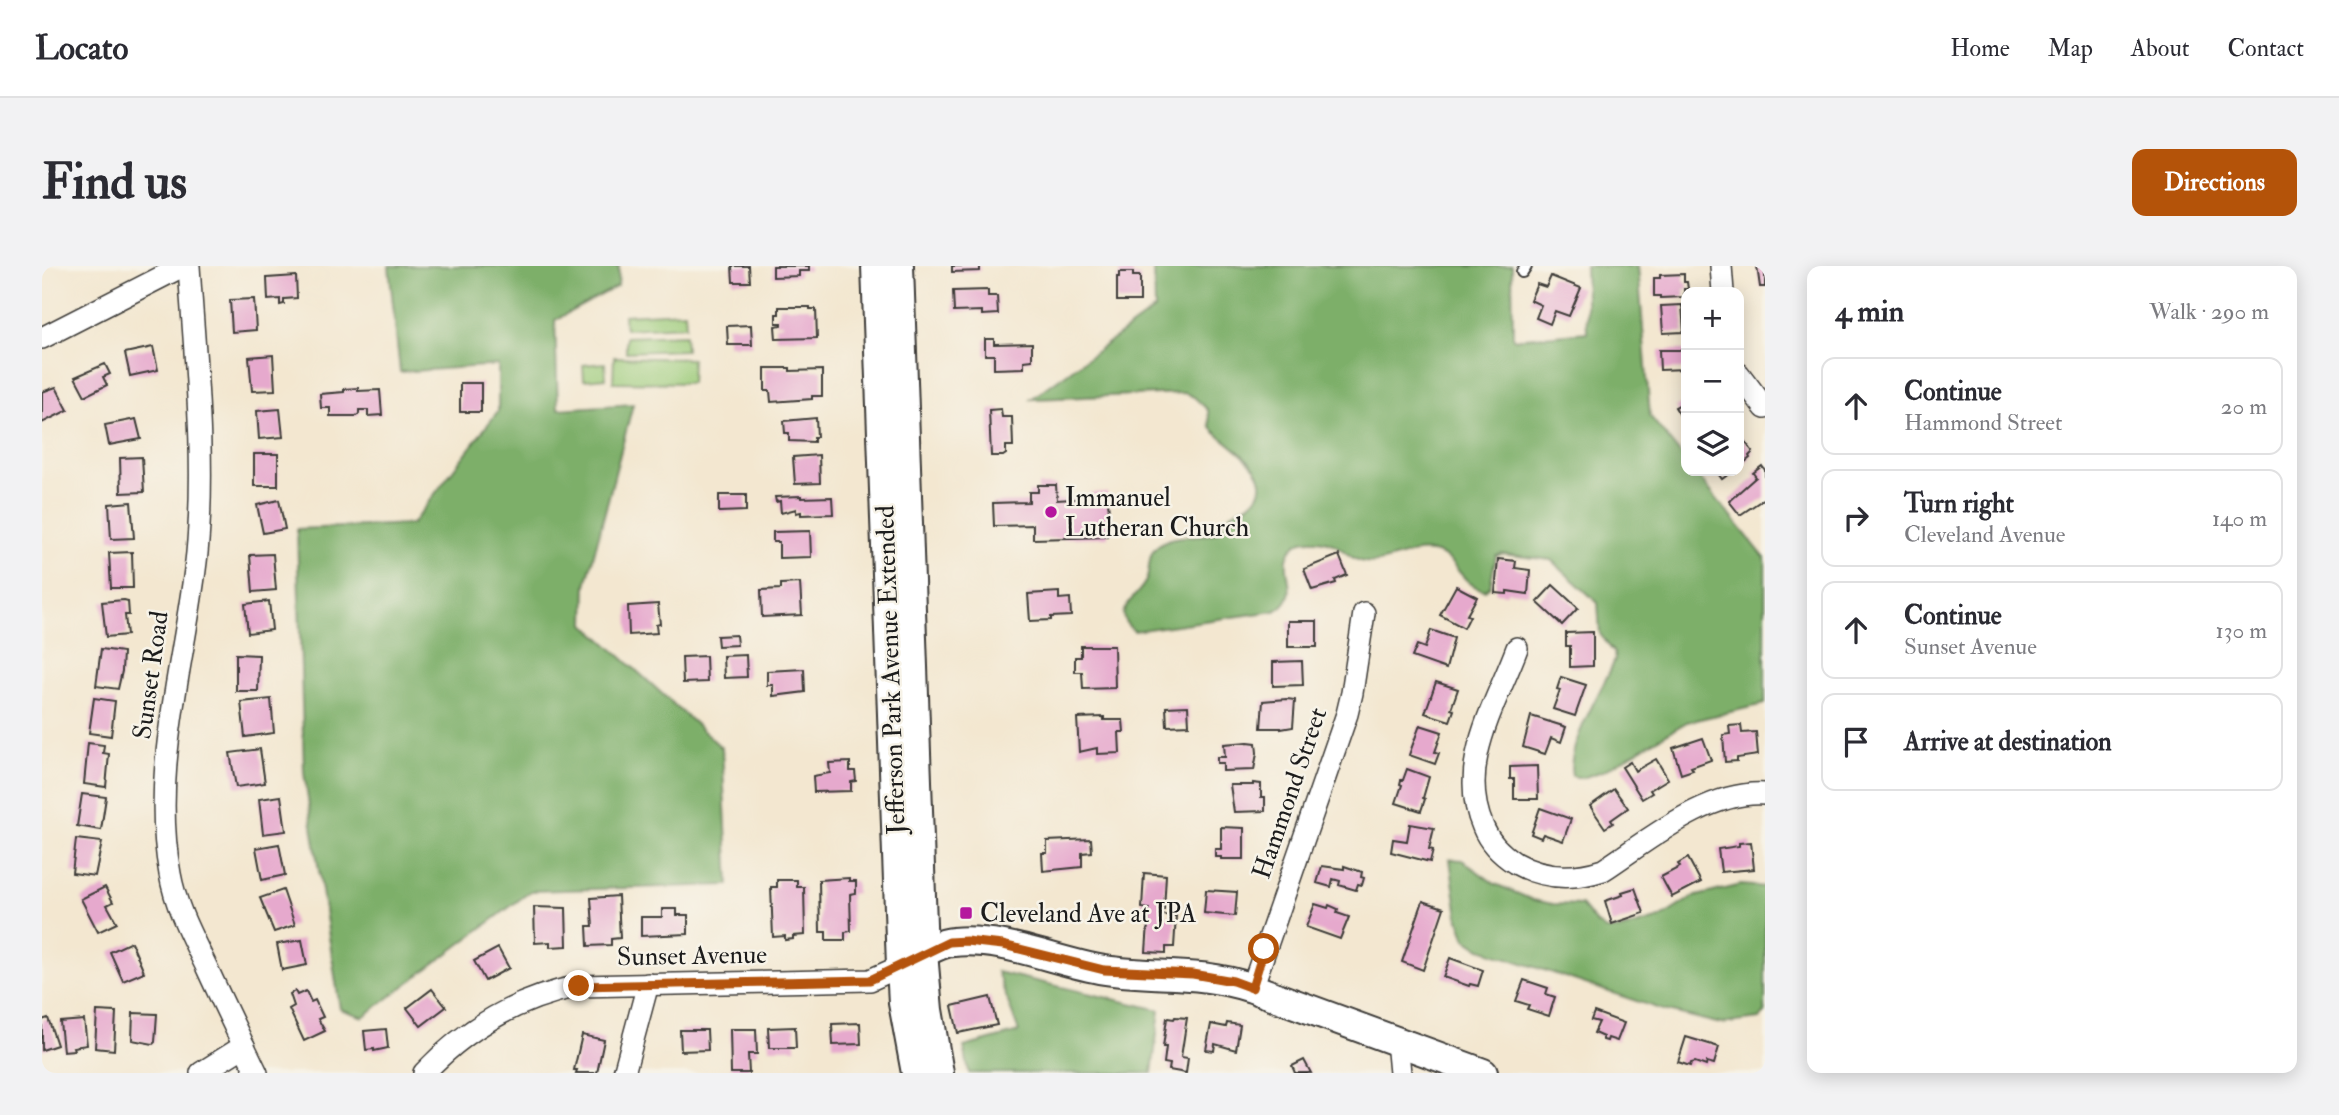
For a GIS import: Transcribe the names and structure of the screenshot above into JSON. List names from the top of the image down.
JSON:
{
  "streets": {
    "street": [
      "Jefferson Park Avenue Extended",
      "Sunset Road",
      "Hammond Street",
      "Sunset Avenue"
    ]
  },
  "crossings": [
    ["Jefferson Park Avenue Extended", "Sunset Avenue"]
  ],
  "places": {
    "other": ["Immanuel Lutheran Church"],
    "transit": ["Cleveland Ave at JPA"]
  },
  "page": {
    "header": "Locato",
    "nav": [
      "Home",
      "Map",
      "About",
      "Contact"
    ],
    "buttons": "Directions",
    "title": "Find us",
    "heading": ["4 min", "Walk · 290 m"],
    "map_buttons": ["+", "−"],
    "list": [
      ["Continue", "Hammond Street", "20 m"],
      ["Turn right", "Cleveland Avenue", "140 m"],
      ["Continue", "Sunset Avenue", "130 m"],
      "Arrive at destination"
    ]
  }
}
